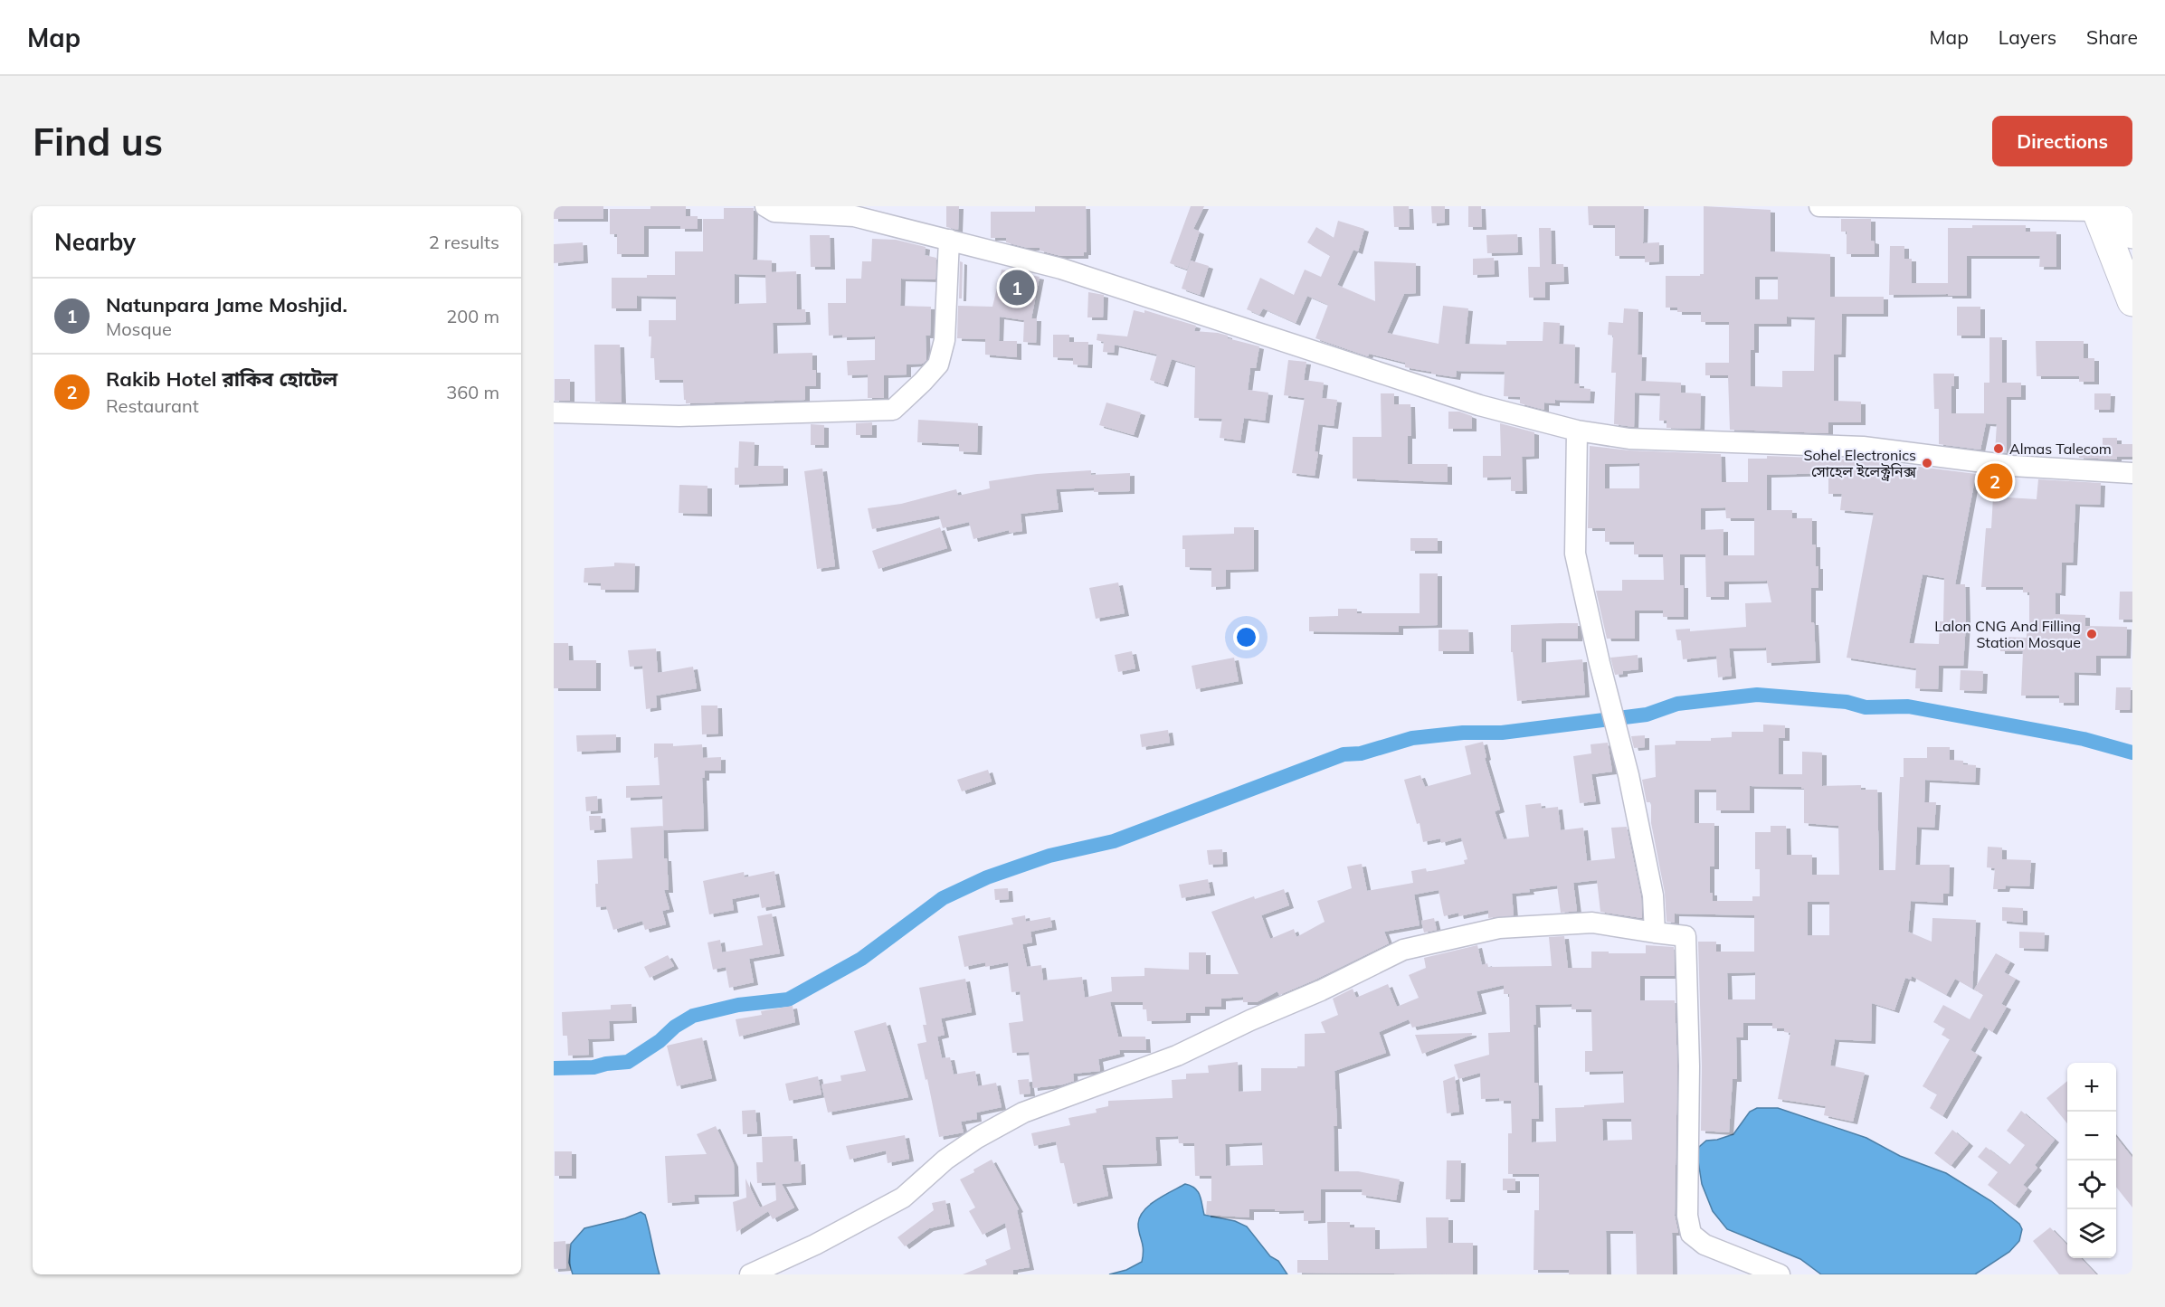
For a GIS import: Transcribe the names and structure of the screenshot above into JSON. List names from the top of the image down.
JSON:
{
  "places": ["Almas Talecom", "Sohel Electronics সোহেল ইলেক্ট্রনিক্স", "Lalon CNG And Filling Station Mosque"],
  "page": {
    "header": "Map",
    "nav": ["Map", "Layers", "Share"],
    "buttons": "Directions",
    "title": "Find us",
    "heading": ["Nearby", "2 results"],
    "pins": ["1", "2"],
    "list": [
      {
        "mark": "1",
        "name": "Natunpara Jame Moshjid.",
        "note": "Mosque",
        "value": "200 m"
      },
      {
        "mark": "2",
        "name": "Rakib Hotel রাকিব হোটেল",
        "note": "Restaurant",
        "value": "360 m"
      }
    ],
    "map_buttons": ["+", "−"]
  }
}
